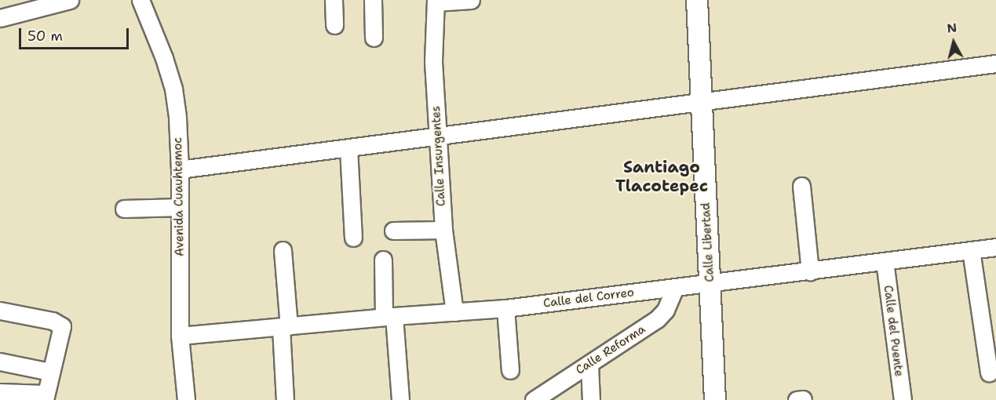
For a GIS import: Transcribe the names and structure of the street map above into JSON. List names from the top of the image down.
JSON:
{
  "streets": {
    "main road": ["Calle Libertad"],
    "street": [
      "Calle Insurgentes",
      "Avenida Cuauhtemoc",
      "Calle del Correo",
      "Calle del Puente",
      "Calle Reforma"
    ]
  },
  "crossings": [
    ["Calle Insurgentes", "Calle del Correo"],
    ["Avenida Cuauhtemoc", "Calle del Correo"],
    ["Calle Libertad", "Calle del Correo"],
    ["Calle del Correo", "Calle del Puente"],
    ["Calle del Correo", "Calle Reforma"]
  ],
  "districts": ["Santiago Tlacotepec"],
  "scale_bar": "50 m",
  "north": "top"
}
